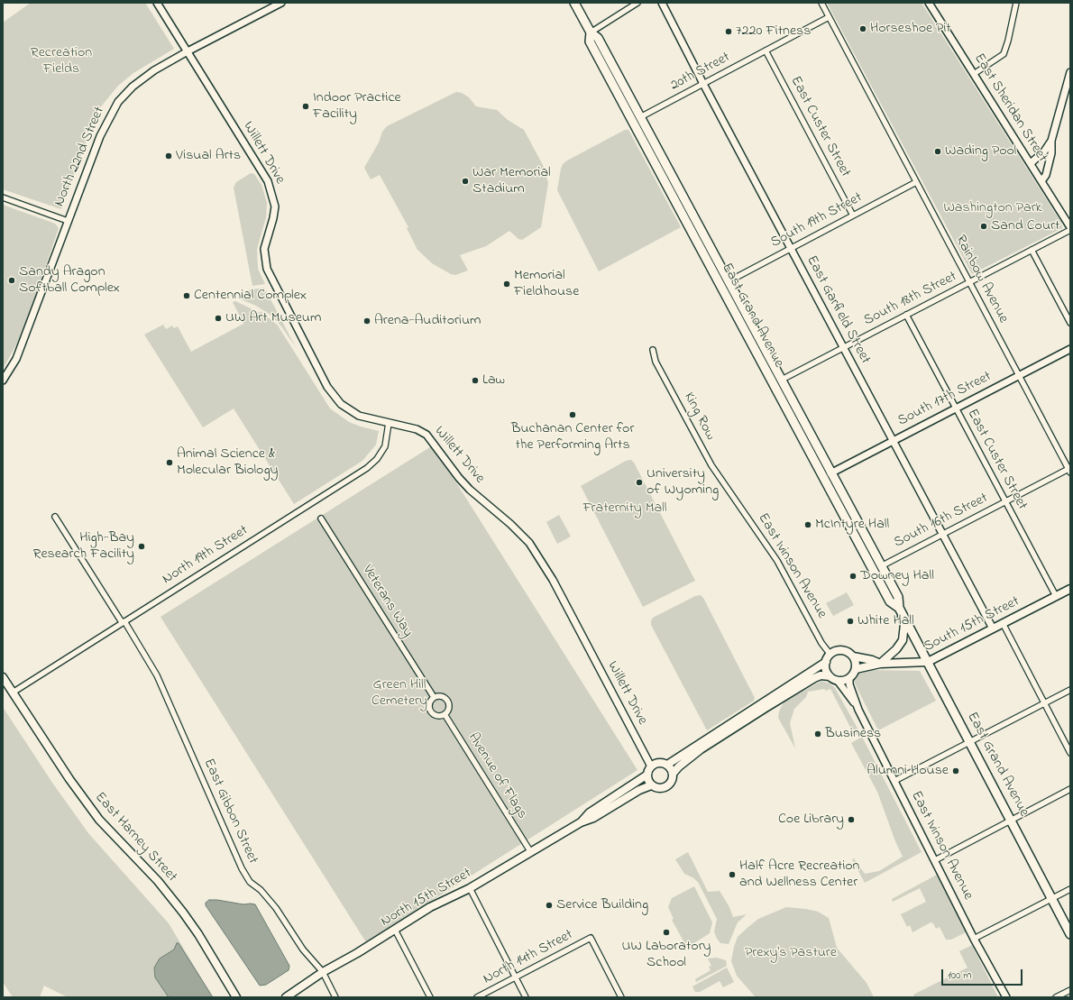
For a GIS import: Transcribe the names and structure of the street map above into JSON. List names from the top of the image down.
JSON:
{
  "streets": {
    "main road": [
      "East Grand Avenue",
      "South 15th Street",
      "East Harney Street",
      "North 15th Street"
    ],
    "street": [
      "20th Street",
      "East Sheridan Street",
      "East Custer Street",
      "Willett Drive",
      "North 22nd Street",
      "South 19th Street",
      "Rainbow Avenue",
      "South 18th Street",
      "East Garfield Street",
      "South 17th Street",
      "King Row",
      "South 16th Street",
      "North 19th Street",
      "East Ivinson Avenue",
      "Veterans Way",
      "Avenue of Flags",
      "East Gibbon Street",
      "North 14th Street"
    ]
  },
  "crossings": [
    ["20th Street", "East Custer Street"],
    ["20th Street", "Rainbow Avenue"],
    ["20th Street", "East Garfield Street"],
    ["20th Street", "East Grand Avenue"],
    ["East Custer Street", "South 19th Street"],
    ["East Custer Street", "South 18th Street"],
    ["East Custer Street", "South 17th Street"],
    ["East Custer Street", "South 16th Street"],
    ["East Custer Street", "South 15th Street"],
    ["Willett Drive", "North 22nd Street"],
    ["Willett Drive", "North 19th Street"],
    ["Willett Drive", "North 15th Street"],
    ["South 19th Street", "Rainbow Avenue"],
    ["South 19th Street", "East Garfield Street"],
    ["South 19th Street", "East Grand Avenue"],
    ["Rainbow Avenue", "South 18th Street"],
    ["Rainbow Avenue", "South 17th Street"],
    ["Rainbow Avenue", "South 16th Street"],
    ["South 18th Street", "East Garfield Street"],
    ["South 18th Street", "East Grand Avenue"],
    ["East Garfield Street", "South 17th Street"],
    ["East Garfield Street", "South 16th Street"],
    ["East Garfield Street", "South 15th Street"],
    ["East Grand Avenue", "South 17th Street"],
    ["East Grand Avenue", "South 16th Street"],
    ["East Grand Avenue", "South 15th Street"],
    ["King Row", "East Ivinson Avenue"],
    ["North 19th Street", "East Gibbon Street"],
    ["North 19th Street", "East Harney Street"],
    ["East Ivinson Avenue", "South 15th Street"],
    ["Veterans Way", "Avenue of Flags"],
    ["Avenue of Flags", "North 15th Street"],
    ["East Gibbon Street", "North 15th Street"]
  ],
  "parks": [
    "Recreation Fields",
    "Washington Park",
    "Fraternity Mall",
    "Green Hill Cemetery",
    "Prexy's Pasture"
  ],
  "places": [
    "Horseshoe Pit",
    "7220 Fitness",
    "Indoor Practice Facility",
    "Wading Pool",
    "Visual Arts",
    "War Memorial Stadium",
    "Sand Court",
    "Sandy Aragon Softball Complex",
    "Memorial Fieldhouse",
    "Centennial Complex",
    "UW Art Museum",
    "Arena-Auditorium",
    "Law",
    "Buchanan Center for the Performing Arts",
    "Animal Science & Molecular Biology",
    "University of Wyoming",
    "McIntyre Hall",
    "High-Bay Research Facility",
    "Downey Hall",
    "White Hall",
    "Business",
    "Alumni House",
    "Coe Library",
    "Half Acre Recreation and Wellness Center",
    "Service Building",
    "UW Laboratory School"
  ],
  "scale_bar": "100 m"
}
